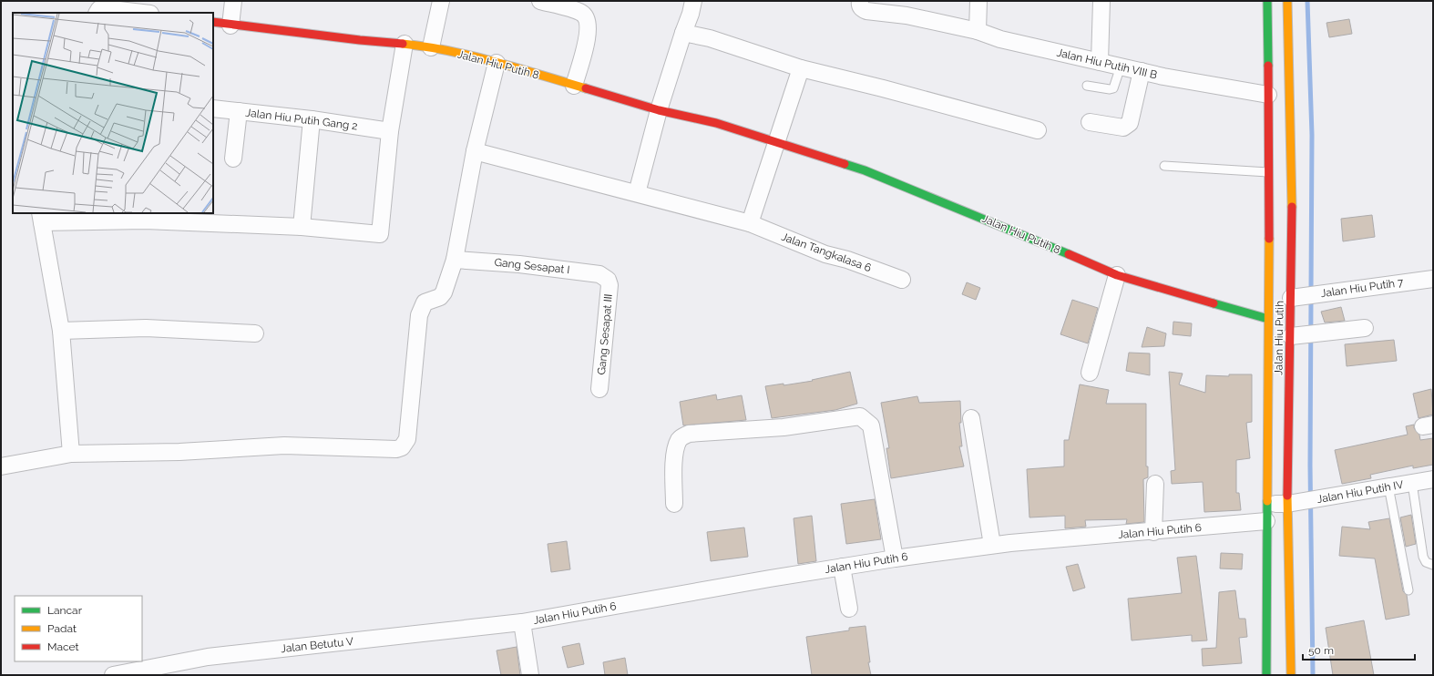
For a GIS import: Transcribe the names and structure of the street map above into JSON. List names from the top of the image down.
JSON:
{
  "streets": {
    "street": [
      "Jalan Hiu Putih VIII B",
      "Jalan Hiu Putih 8",
      "Jalan Hiu Putih Gang 2",
      "Jalan Tangkalasa 6",
      "Gang Sesapat I",
      "Jalan Hiu Putih 7",
      "Gang Sesapat III",
      "Jalan Hiu Putih",
      "Jalan Hiu Putih IV",
      "Jalan Hiu Putih 6",
      "Jalan Betutu V"
    ]
  },
  "crossings": [
    ["Jalan Hiu Putih VIII B", "Jalan Hiu Putih"],
    ["Jalan Hiu Putih 8", "Jalan Hiu Putih"],
    ["Gang Sesapat I", "Gang Sesapat III"],
    ["Jalan Hiu Putih 7", "Jalan Hiu Putih"],
    ["Jalan Hiu Putih", "Jalan Hiu Putih IV"],
    ["Jalan Hiu Putih", "Jalan Hiu Putih 6"],
    ["Jalan Hiu Putih 6", "Jalan Betutu V"]
  ],
  "legend": ["Lancar", "Padat", "Macet"],
  "scale_bar": "50 m"
}
